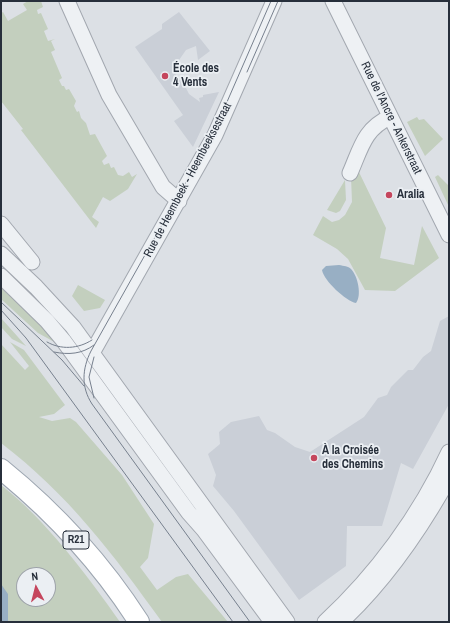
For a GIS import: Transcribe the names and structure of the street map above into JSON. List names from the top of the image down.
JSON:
{
  "streets": {
    "main road": ["R21"],
    "street": ["Rue de l'Ancre - Ankerstraat", "Rue de Heembeek - Heembeeksestraat"]
  },
  "places": ["École des 4 Vents", "Aralia", "À la Croisée des Chemins"],
  "north": "top"
}
